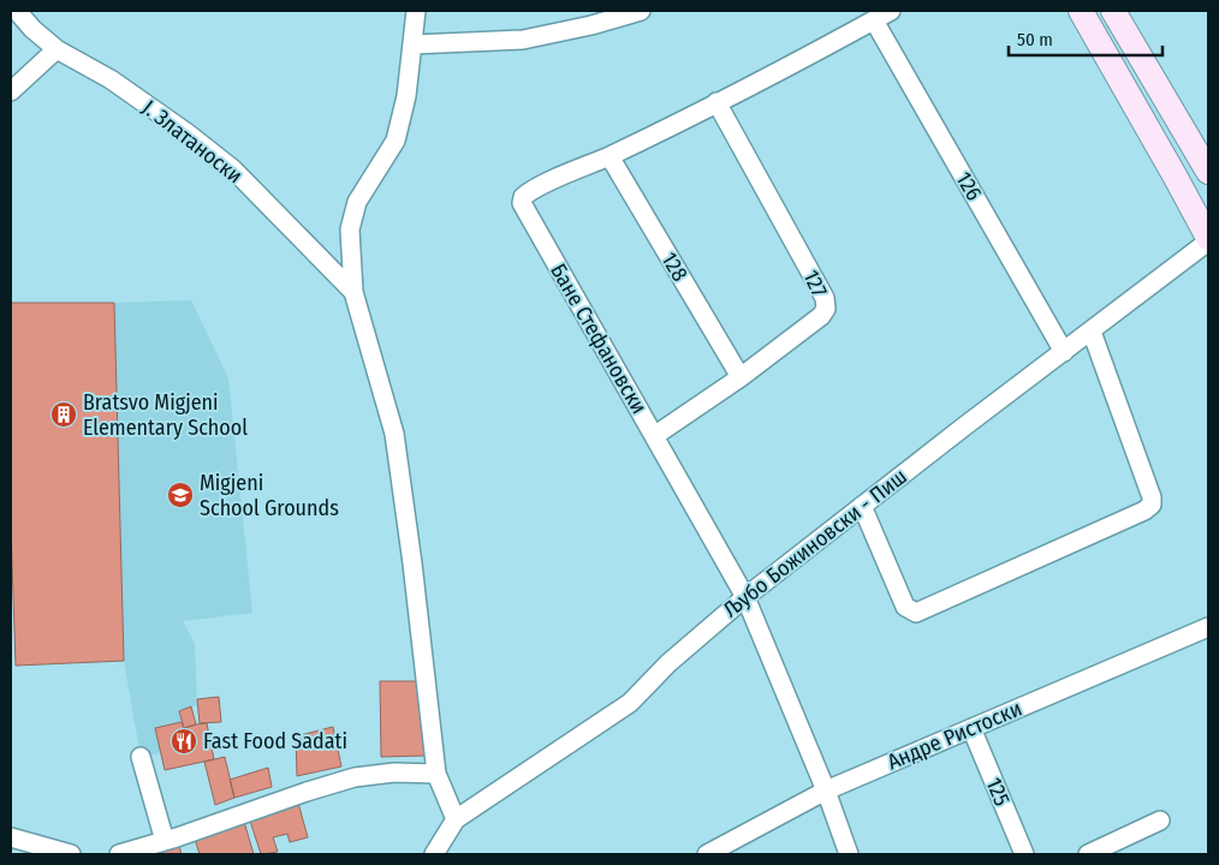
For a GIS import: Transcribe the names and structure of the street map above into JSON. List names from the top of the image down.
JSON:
{
  "streets": {
    "street": [
      "Ј. Златаноски",
      "126",
      "128",
      "127",
      "Бане Стефановски",
      "Љубо Божиновски - Пиш",
      "Андре Ристоски",
      "125"
    ]
  },
  "crossings": [
    ["126", "Бане Стефановски"],
    ["126", "Љубо Божиновски - Пиш"],
    ["128", "127"],
    ["128", "Бане Стефановски"],
    ["127", "Бане Стефановски"],
    ["Бане Стефановски", "Љубо Божиновски - Пиш"],
    ["Бане Стефановски", "Андре Ристоски"],
    ["Андре Ристоски", "125"]
  ],
  "places": {
    "building": ["Bratsvo Migjeni Elementary School"],
    "school or university": ["Migjeni School Grounds"],
    "restaurant": ["Fast Food Sadati"]
  },
  "scale_bar": "50 m"
}
